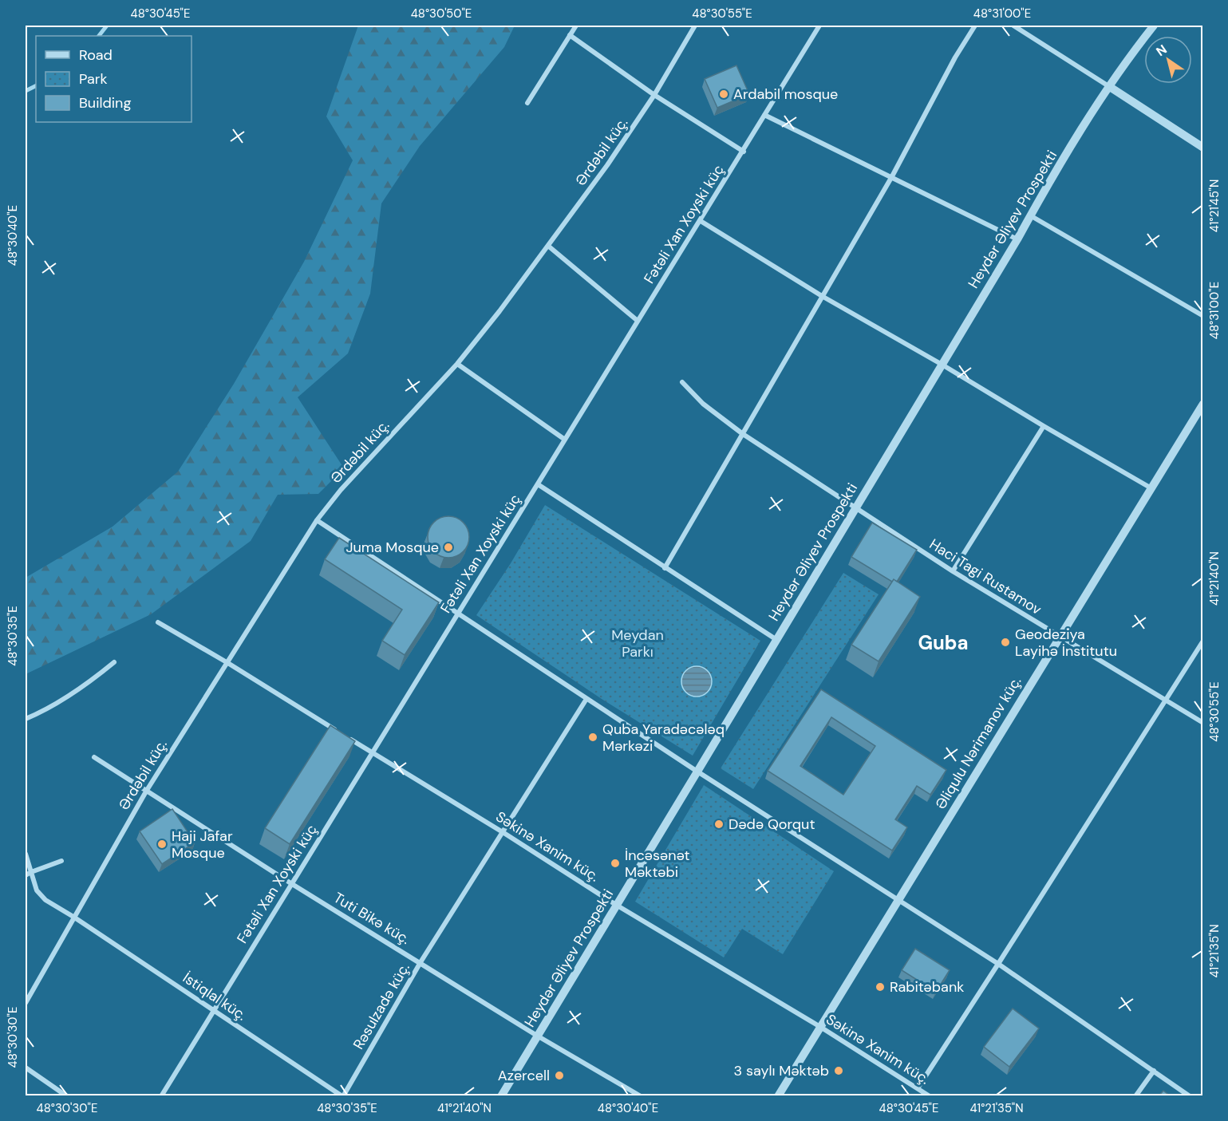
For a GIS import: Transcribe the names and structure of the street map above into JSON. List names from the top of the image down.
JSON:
{
  "streets": {
    "street": [
      "Ərdəbil küç.",
      "Heydər Əliyev Prospekti",
      "Fətəli Xan Xoyski küç",
      "Haci Tagi Rustamov",
      "Əliqulu Nərimanov küç.",
      "Səkinə Xanim küç.",
      "Tuti Bikə küç.",
      "İstiqlal küç.",
      "Rəsulzadə küç."
    ]
  },
  "crossings": [
    ["Ərdəbil küç.", "Tuti Bikə küç."],
    ["Ərdəbil küç.", "İstiqlal küç."],
    ["Heydər Əliyev Prospekti", "Haci Tagi Rustamov"],
    ["Heydər Əliyev Prospekti", "Səkinə Xanim küç."],
    ["Heydər Əliyev Prospekti", "Tuti Bikə küç."],
    ["Fətəli Xan Xoyski küç", "Səkinə Xanim küç."],
    ["Fətəli Xan Xoyski küç", "Tuti Bikə küç."],
    ["Fətəli Xan Xoyski küç", "İstiqlal küç."],
    ["Haci Tagi Rustamov", "Əliqulu Nərimanov küç."],
    ["Əliqulu Nərimanov küç.", "Səkinə Xanim küç."],
    ["Səkinə Xanim küç.", "Rəsulzadə küç."],
    ["Tuti Bikə küç.", "Rəsulzadə küç."],
    ["İstiqlal küç.", "Rəsulzadə küç."]
  ],
  "districts": ["Guba"],
  "parks": ["Meydan Parkı"],
  "places": [
    "Ardabil mosque",
    "Juma Mosque",
    "Geodeziya Layihə İnstitutu",
    "Quba Yaradəcələq Mərkəzi",
    "Dədə Qorqut",
    "Haji Jafar Mosque",
    "İncəsənət Məktəbi",
    "Rabitəbank",
    "3 saylı Məktəb",
    "Azercell"
  ],
  "legend": ["Road", "Park", "Building"],
  "north": "top left",
  "coordinates": [
    "48°30'45\"E",
    "48°30'50\"E",
    "48°30'55\"E",
    "48°31'00\"E",
    "41°21'45\"N",
    "48°30'40\"E",
    "41°21'40\"N",
    "48°30'35\"E",
    "41°21'35\"N",
    "48°30'30\"E"
  ]
}
